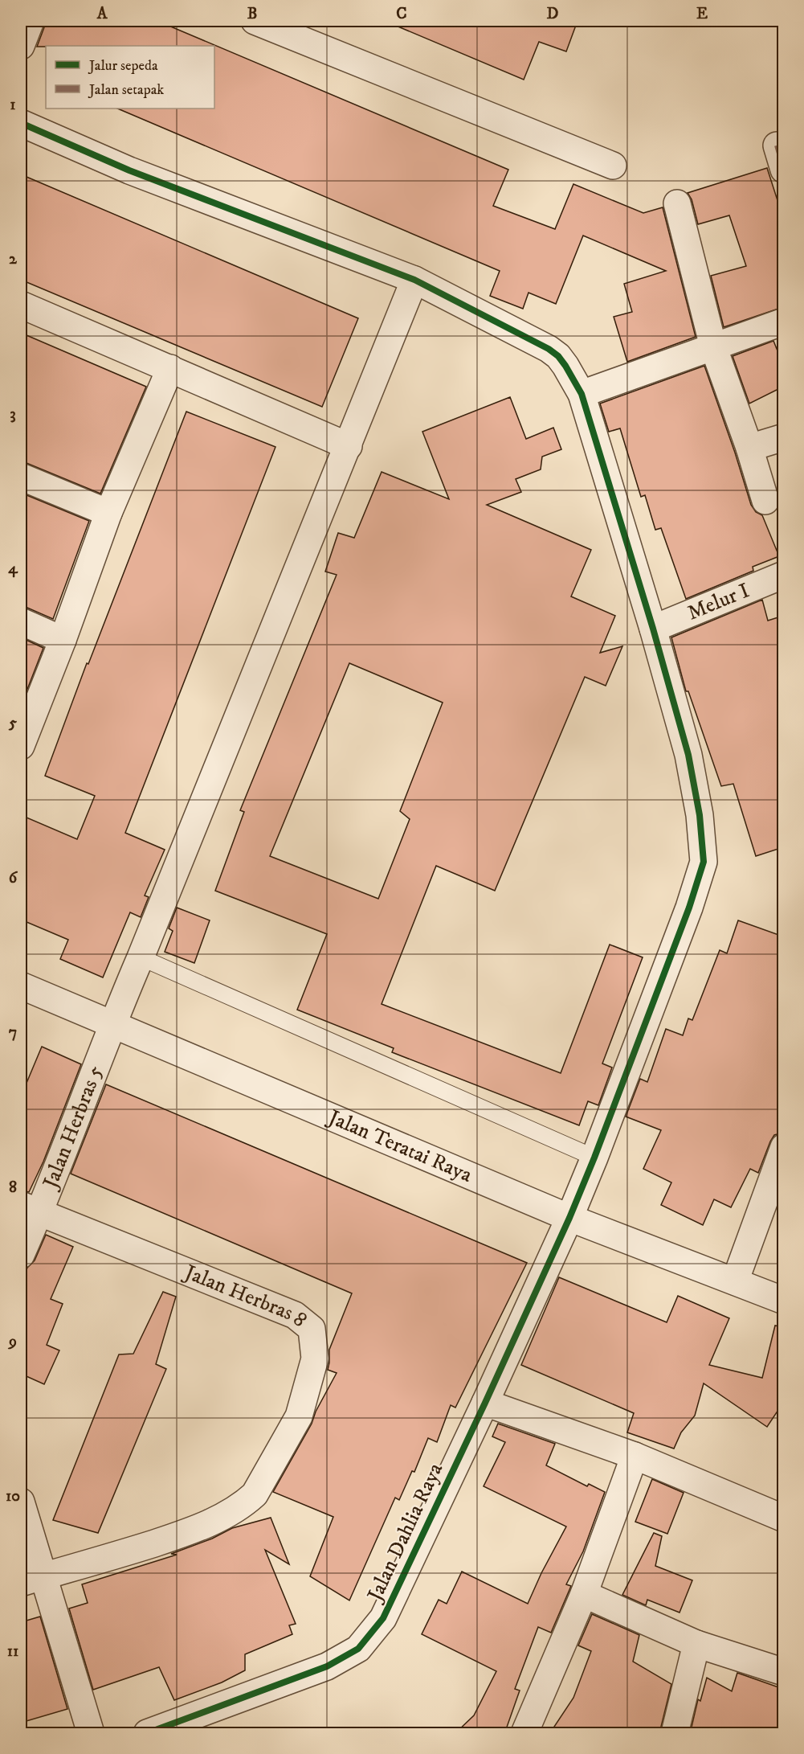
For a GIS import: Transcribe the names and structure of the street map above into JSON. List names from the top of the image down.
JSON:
{
  "streets": {
    "street": [
      "Melur I",
      "Jalan Herbras 5",
      "Jalan Teratai Raya",
      "Jalan Herbras 8",
      "Jalan Dahlia Raya"
    ]
  },
  "crossings": [
    ["Melur I", "Jalan Dahlia Raya"],
    ["Jalan Herbras 5", "Jalan Teratai Raya"],
    ["Jalan Herbras 5", "Jalan Herbras 8"],
    ["Jalan Herbras 5", "Jalan Dahlia Raya"],
    ["Jalan Teratai Raya", "Jalan Dahlia Raya"]
  ],
  "legend": ["Jalur sepeda", "Jalan setapak"],
  "grid": {
    "columns": [
      "A",
      "B",
      "C",
      "D",
      "E"
    ],
    "rows": [
      "1",
      "2",
      "3",
      "4",
      "5",
      "6",
      "7",
      "8",
      "9",
      "10",
      "11"
    ]
  }
}
